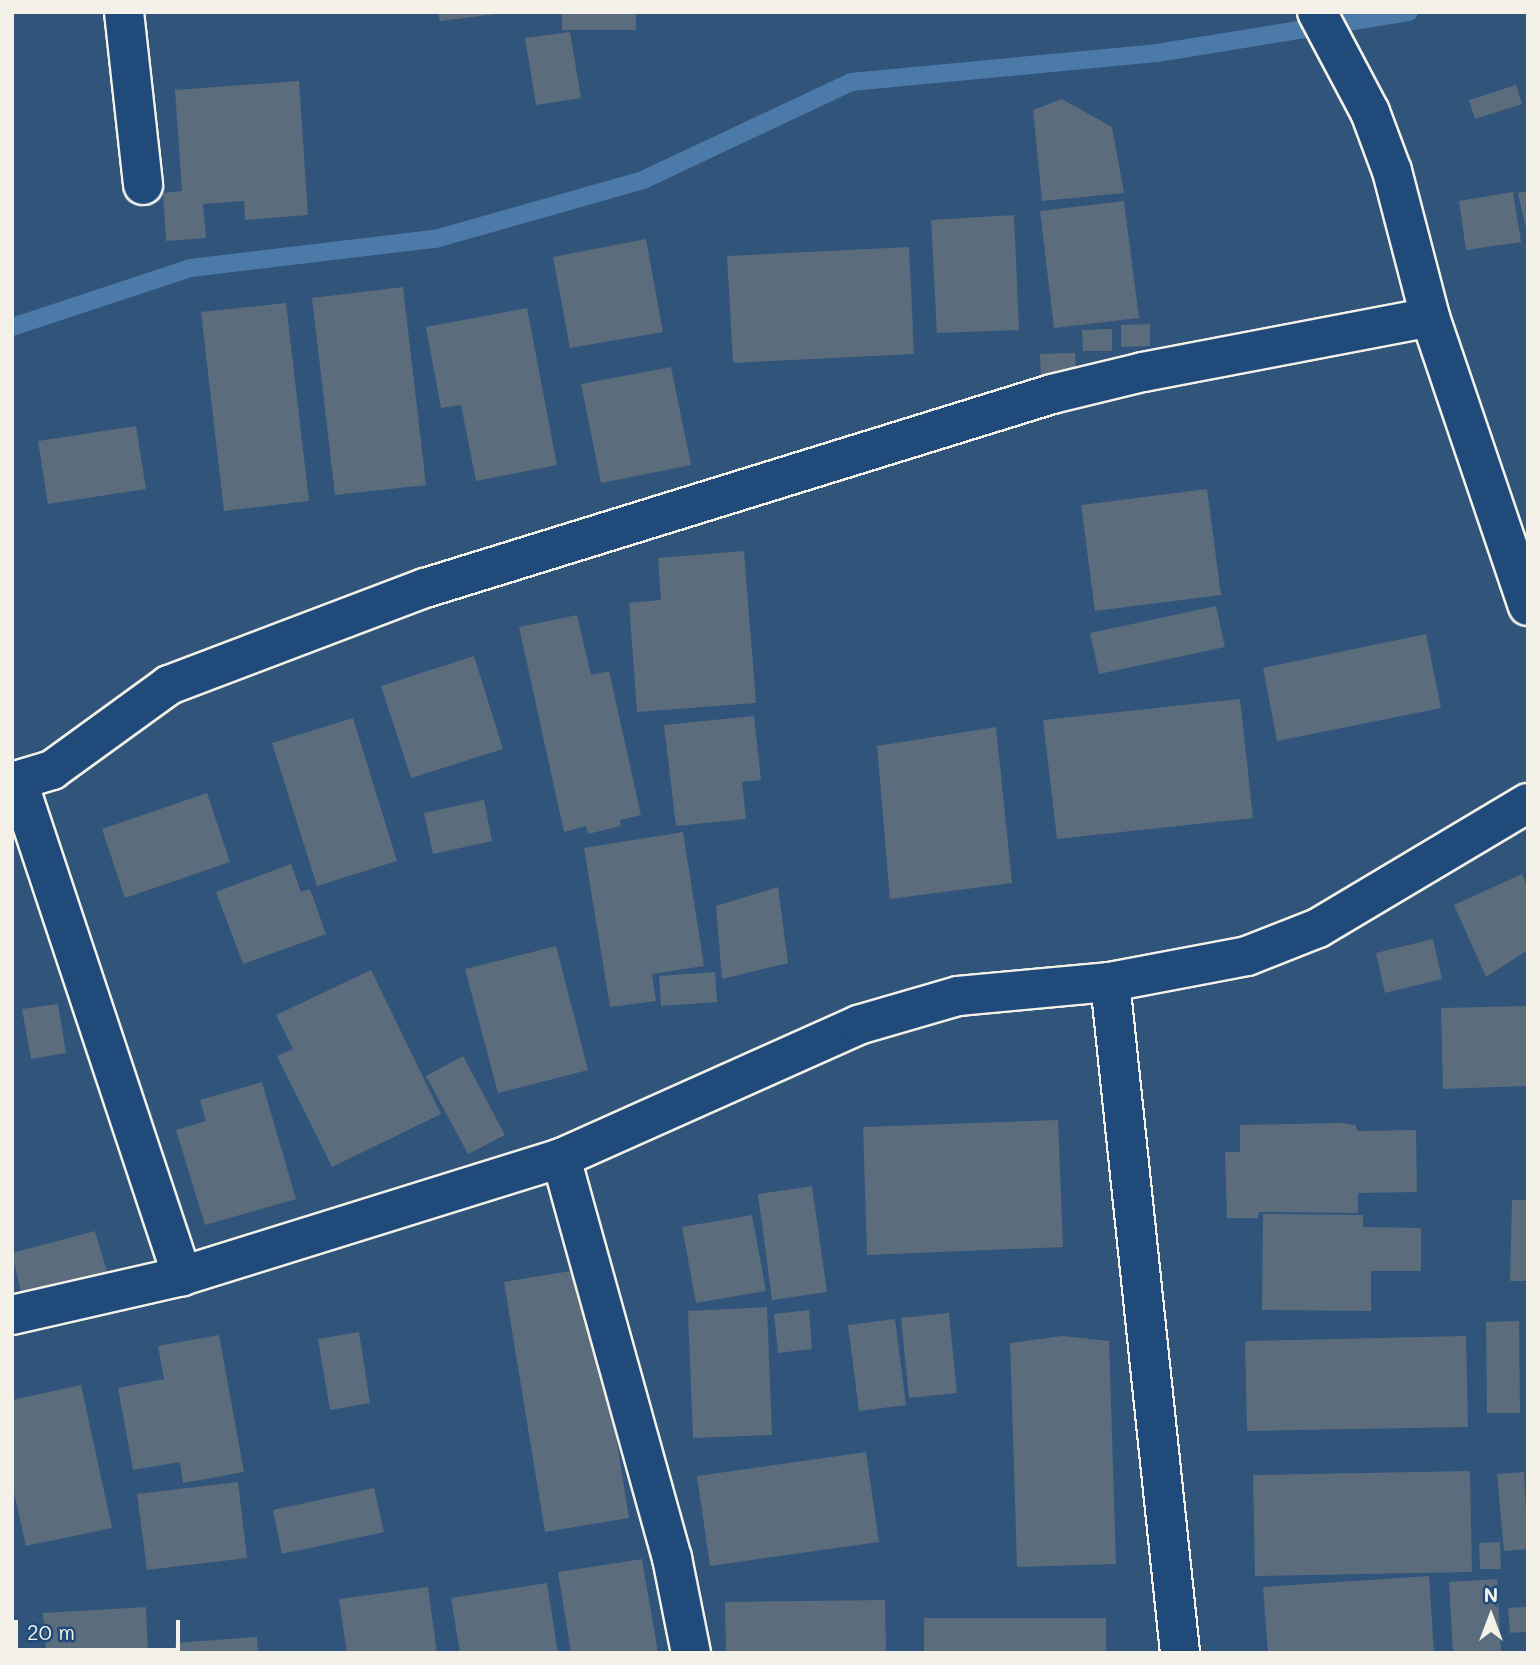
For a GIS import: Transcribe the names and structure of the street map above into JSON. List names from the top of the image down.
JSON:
{
  "scale_bar": "20 m",
  "north": "top"
}
